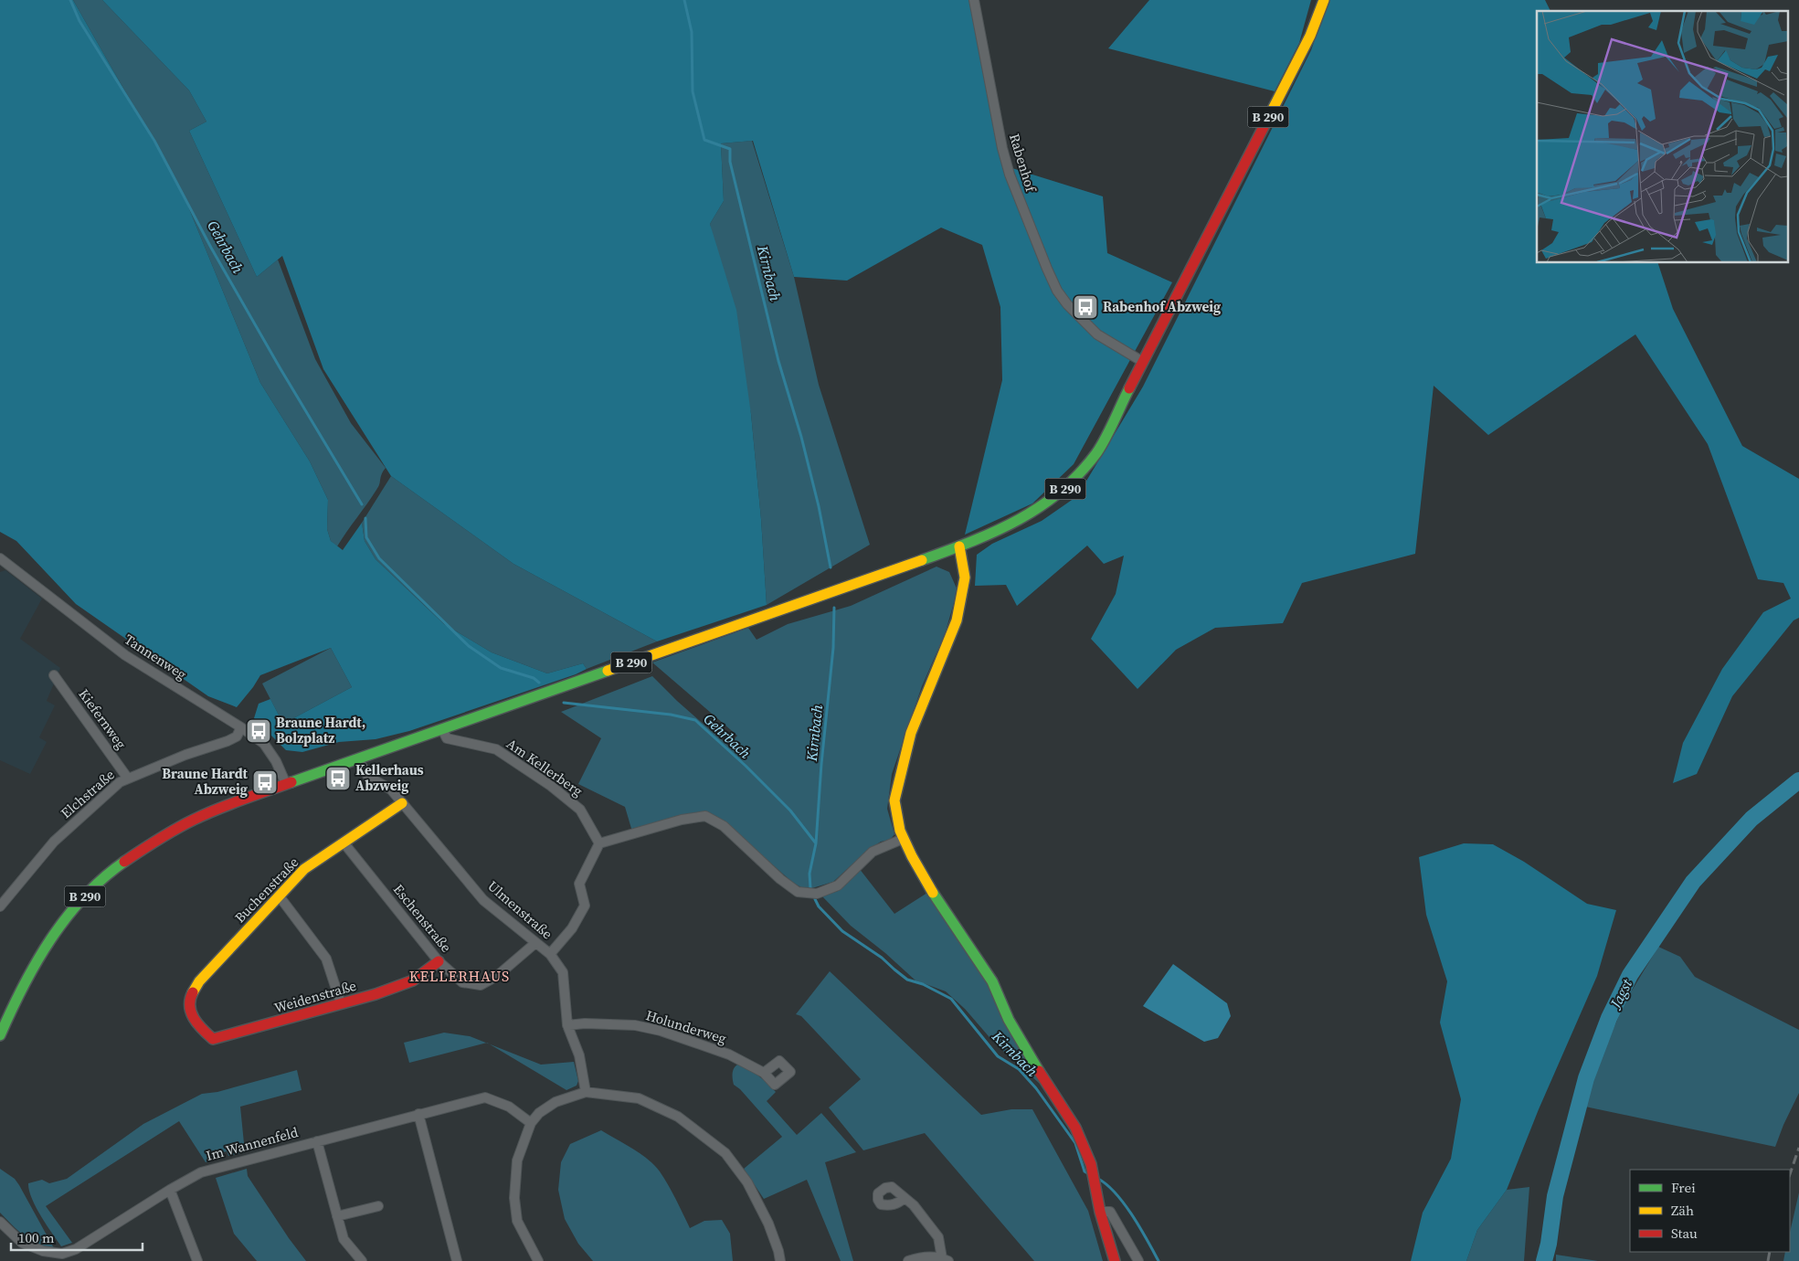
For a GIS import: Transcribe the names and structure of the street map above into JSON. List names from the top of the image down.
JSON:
{
  "streets": {
    "main road": ["B 290", "Buchenstraße", "Weidenstraße"],
    "street": [
      "Rabenhof",
      "Tannenweg",
      "Kiefernweg",
      "Am Kellerberg",
      "Elchstraße",
      "Ulmenstraße",
      "Eschenstraße",
      "Holunderweg",
      "Im Wannenfeld"
    ]
  },
  "crossings": [
    ["B 290", "Rabenhof"],
    ["B 290", "Tannenweg"],
    ["B 290", "Am Kellerberg"],
    ["B 290", "Ulmenstraße"],
    ["Tannenweg", "Elchstraße"],
    ["Kiefernweg", "Elchstraße"],
    ["Buchenstraße", "Ulmenstraße"],
    ["Buchenstraße", "Eschenstraße"],
    ["Buchenstraße", "Weidenstraße"],
    ["Ulmenstraße", "Eschenstraße"],
    ["Ulmenstraße", "Holunderweg"],
    ["Eschenstraße", "Weidenstraße"]
  ],
  "districts": ["KELLERHAUS"],
  "water": ["Gehrbach", "Kirnbach", "Jagst"],
  "places": {
    "bus stop": [
      "Rabenhof Abzweig",
      "Braune Hardt, Bolzplatz",
      "Kellerhaus Abzweig",
      "Braune Hardt Abzweig"
    ]
  },
  "legend": ["Frei", "Zäh", "Stau"],
  "scale_bar": "100 m"
}
